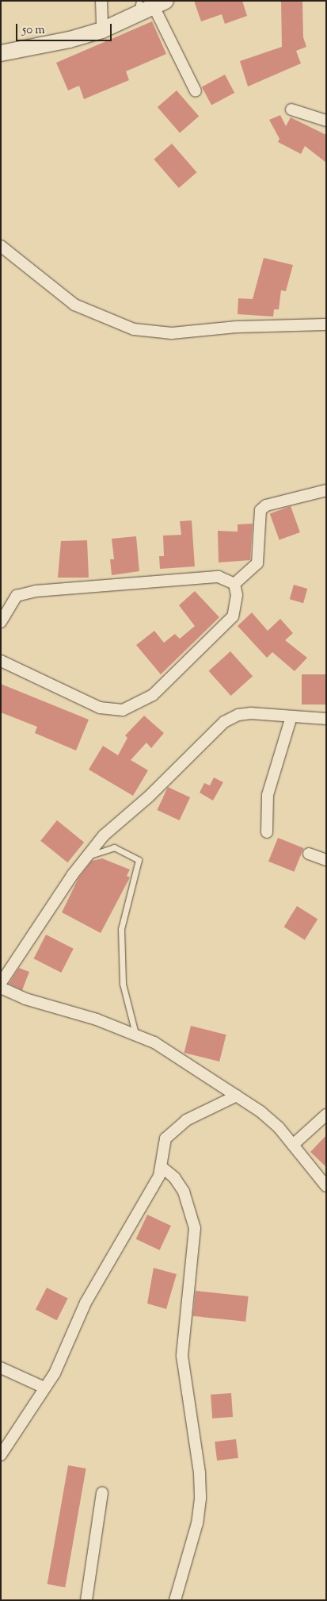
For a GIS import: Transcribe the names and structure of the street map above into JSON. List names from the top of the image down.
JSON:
{
  "scale_bar": "50 m"
}
